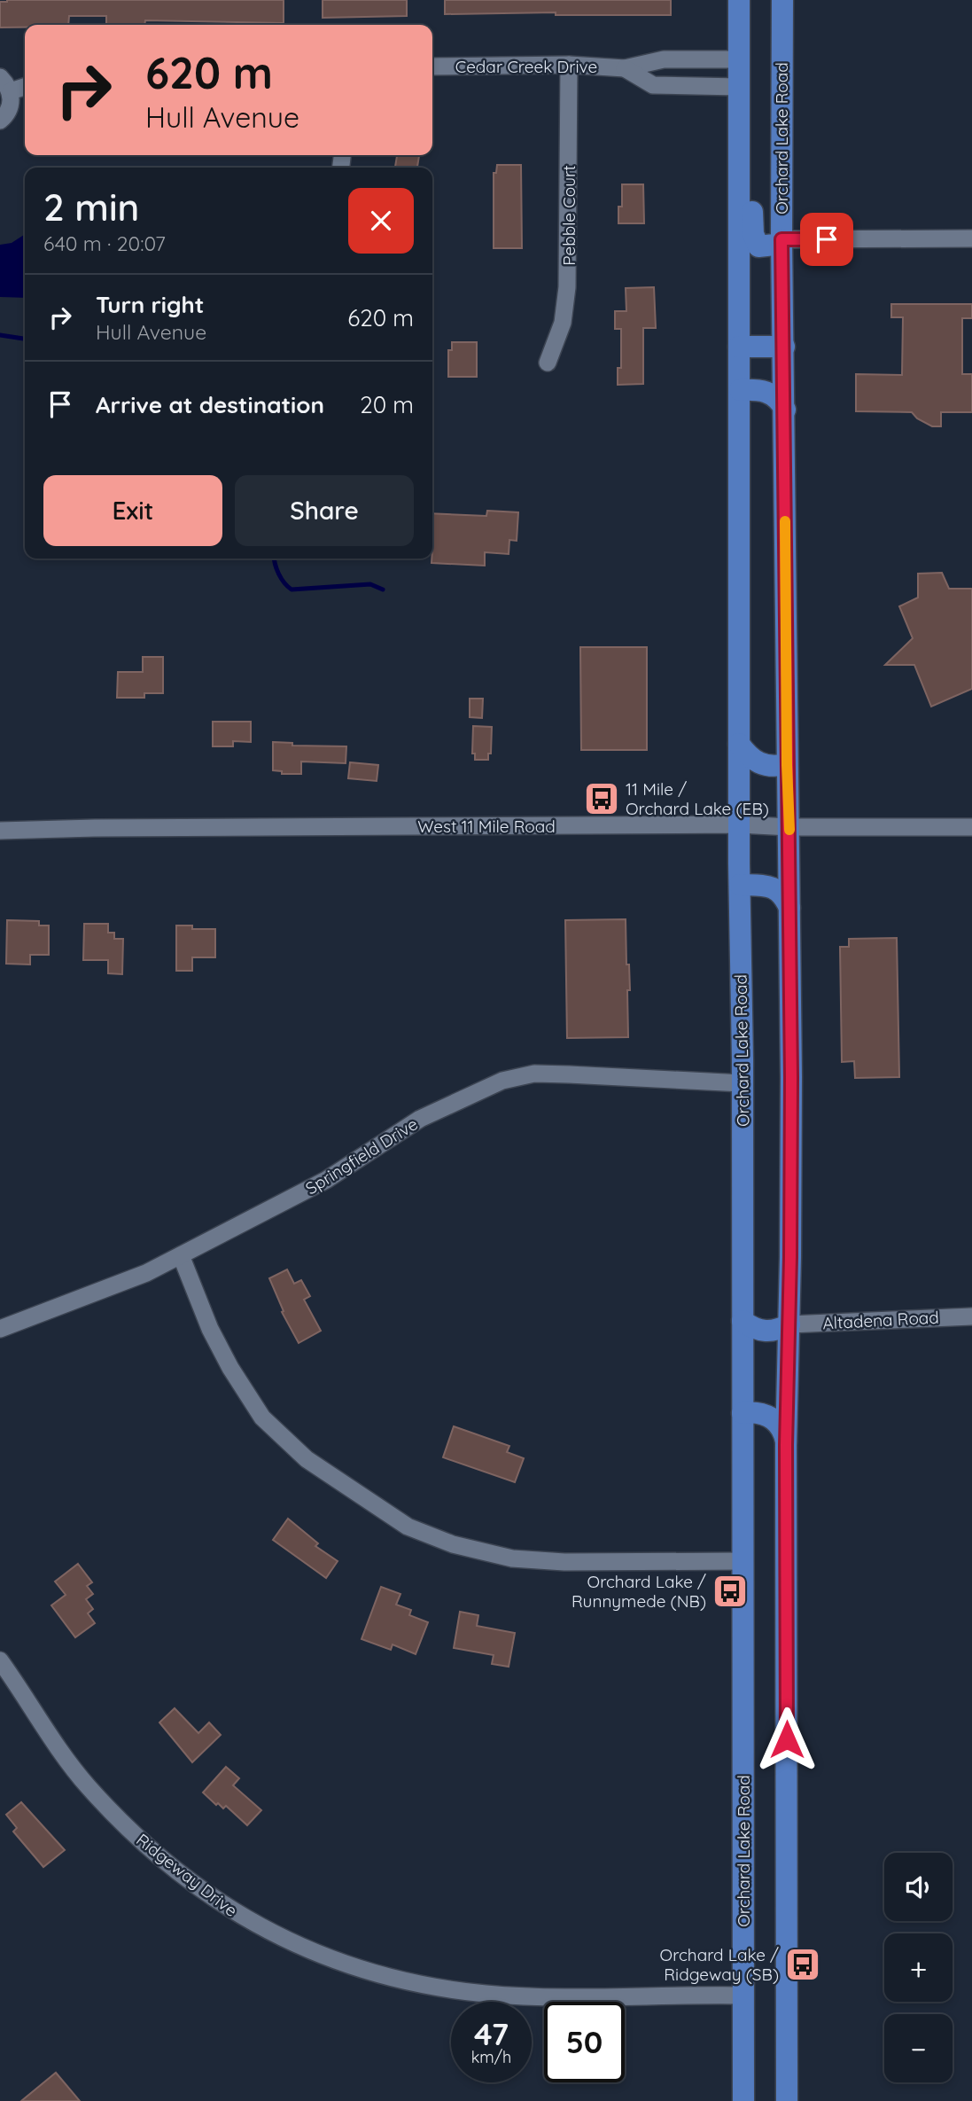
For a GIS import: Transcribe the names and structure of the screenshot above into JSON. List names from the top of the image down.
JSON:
{
  "streets": {
    "main road": ["Orchard Lake Road"],
    "street": [
      "Cedar Creek Drive",
      "Pebble Court",
      "West 11 Mile Road",
      "Springfield Drive",
      "Altadena Road",
      "Ridgeway Drive"
    ]
  },
  "crossings": [
    ["Cedar Creek Drive", "Orchard Lake Road"],
    ["Cedar Creek Drive", "Pebble Court"],
    ["Orchard Lake Road", "West 11 Mile Road"],
    ["Orchard Lake Road", "Springfield Drive"],
    ["Orchard Lake Road", "Altadena Road"],
    ["Orchard Lake Road", "Ridgeway Drive"]
  ],
  "places": {
    "bus stop": ["11 Mile / Orchard Lake (EB)", "Orchard Lake / Runnymede (NB)", "Orchard Lake / Ridgeway (SB)"]
  },
  "page": {
    "turn": ["620 m", "Hull Avenue"],
    "heading": ["2 min", "640 m · 20:07"],
    "list": [
      {
        "name": "Turn right",
        "note": "Hull Avenue",
        "value": "620 m"
      },
      {
        "name": "Arrive at destination",
        "value": "20 m"
      }
    ],
    "buttons": ["Exit", "Share"],
    "map_buttons": ["+", "−"],
    "speed": "47 km/h",
    "limit": "50"
  }
}
